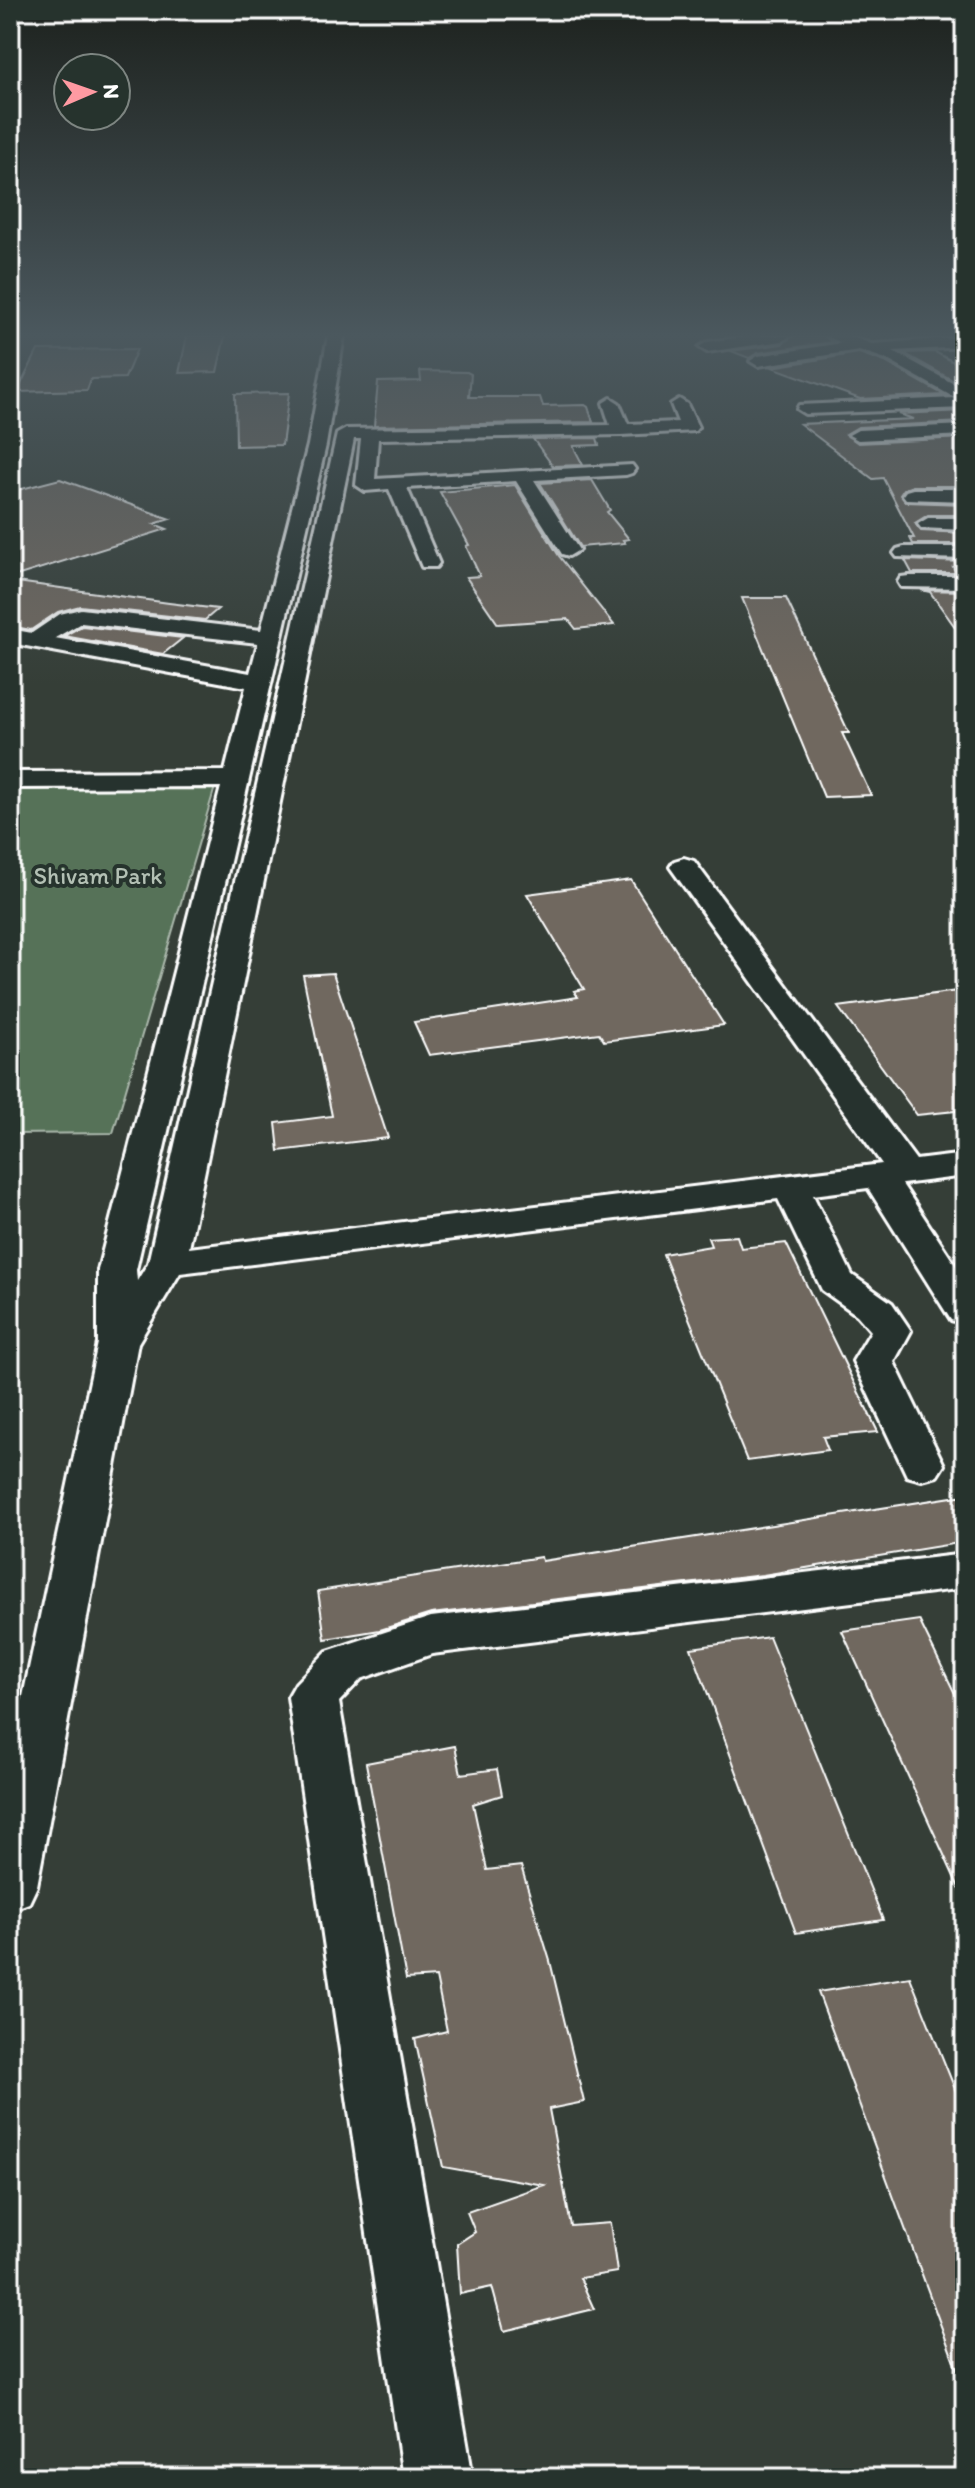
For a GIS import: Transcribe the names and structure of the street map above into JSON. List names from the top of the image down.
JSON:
{
  "parks": ["Shivam Park"],
  "north": "right"
}
